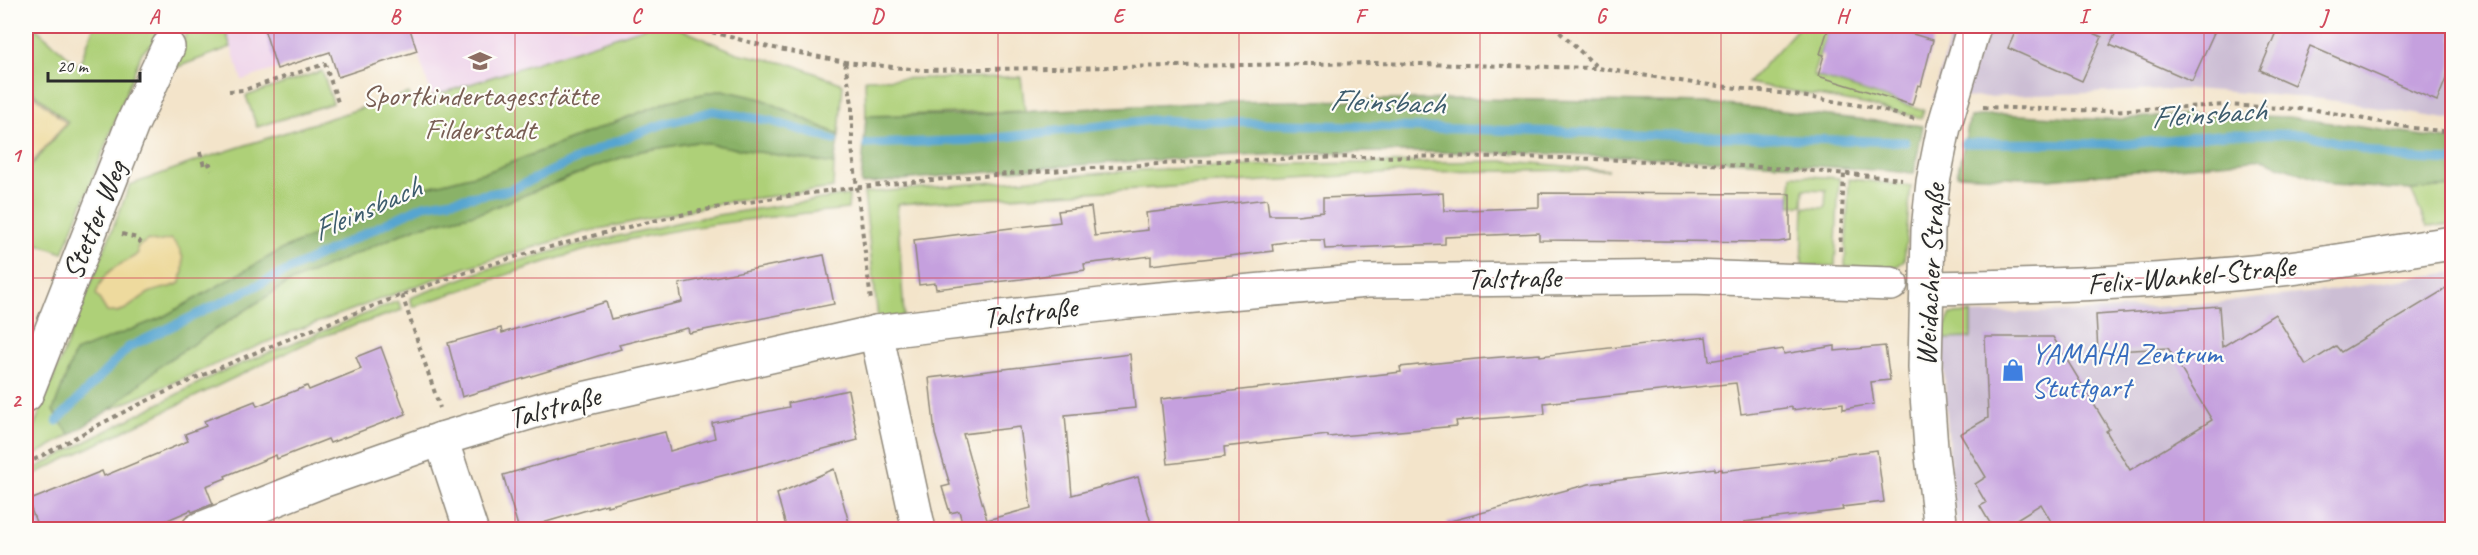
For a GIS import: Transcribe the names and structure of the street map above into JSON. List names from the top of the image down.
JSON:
{
  "streets": {
    "street": [
      "Stetter Weg",
      "Weidacher Straße",
      "Felix-Wankel-Straße",
      "Talstraße"
    ]
  },
  "crossings": [
    ["Weidacher Straße", "Felix-Wankel-Straße"]
  ],
  "water": ["Fleinsbach"],
  "places": {
    "school or university": ["Sportkindertagesstätte Filderstadt"],
    "shop": ["YAMAHA Zentrum Stuttgart"]
  },
  "scale_bar": "20 m",
  "grid": {
    "columns": [
      "A",
      "B",
      "C",
      "D",
      "E",
      "F",
      "G",
      "H",
      "I",
      "J"
    ],
    "rows": ["1", "2"]
  }
}
